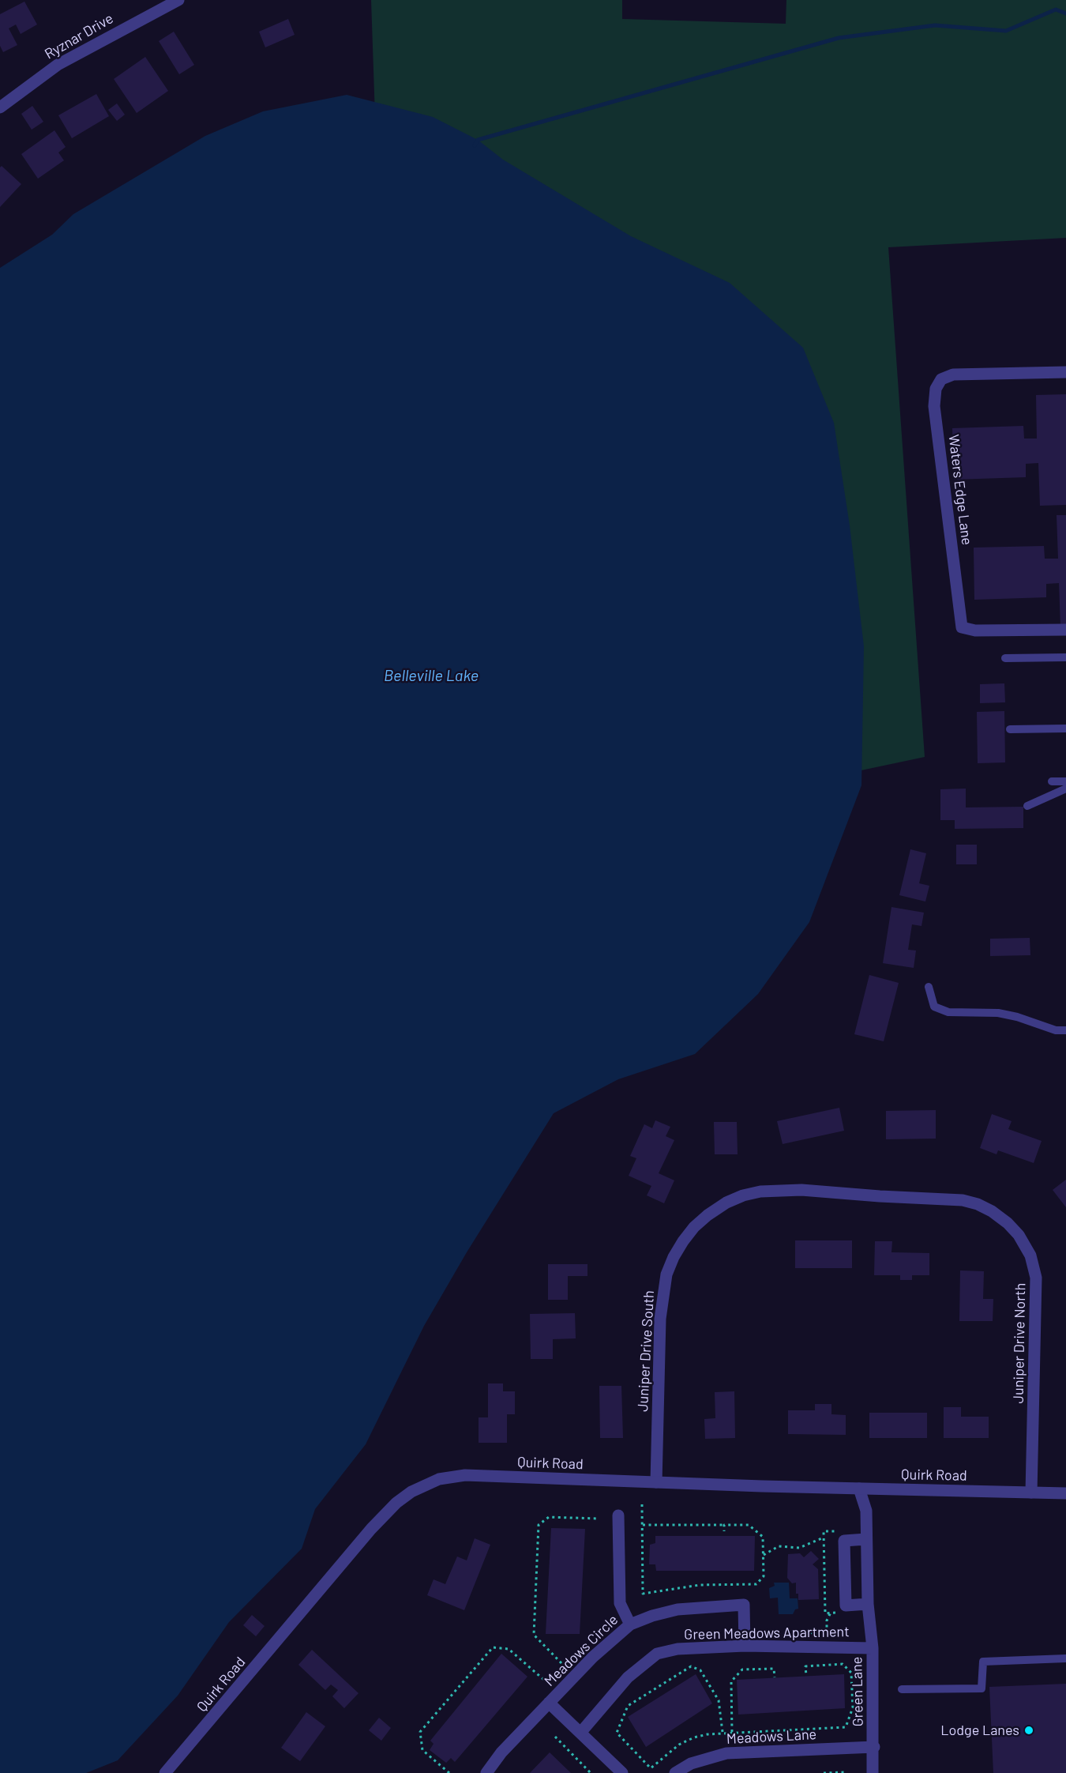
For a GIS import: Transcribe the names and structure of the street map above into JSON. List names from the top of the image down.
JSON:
{
  "streets": {
    "street": [
      "Ryznar Drive",
      "Waters Edge Lane",
      "Juniper Drive North",
      "Juniper Drive South",
      "Quirk Road",
      "Green Meadows Apartment",
      "Meadows Circle",
      "Green Lane",
      "Meadows Lane"
    ]
  },
  "crossings": [
    ["Juniper Drive North", "Juniper Drive South"],
    ["Juniper Drive North", "Quirk Road"],
    ["Juniper Drive South", "Quirk Road"],
    ["Green Meadows Apartment", "Meadows Circle"],
    ["Green Meadows Apartment", "Green Lane"],
    ["Green Lane", "Meadows Lane"]
  ],
  "water": ["Belleville Lake"],
  "places": ["Lodge Lanes"]
}
